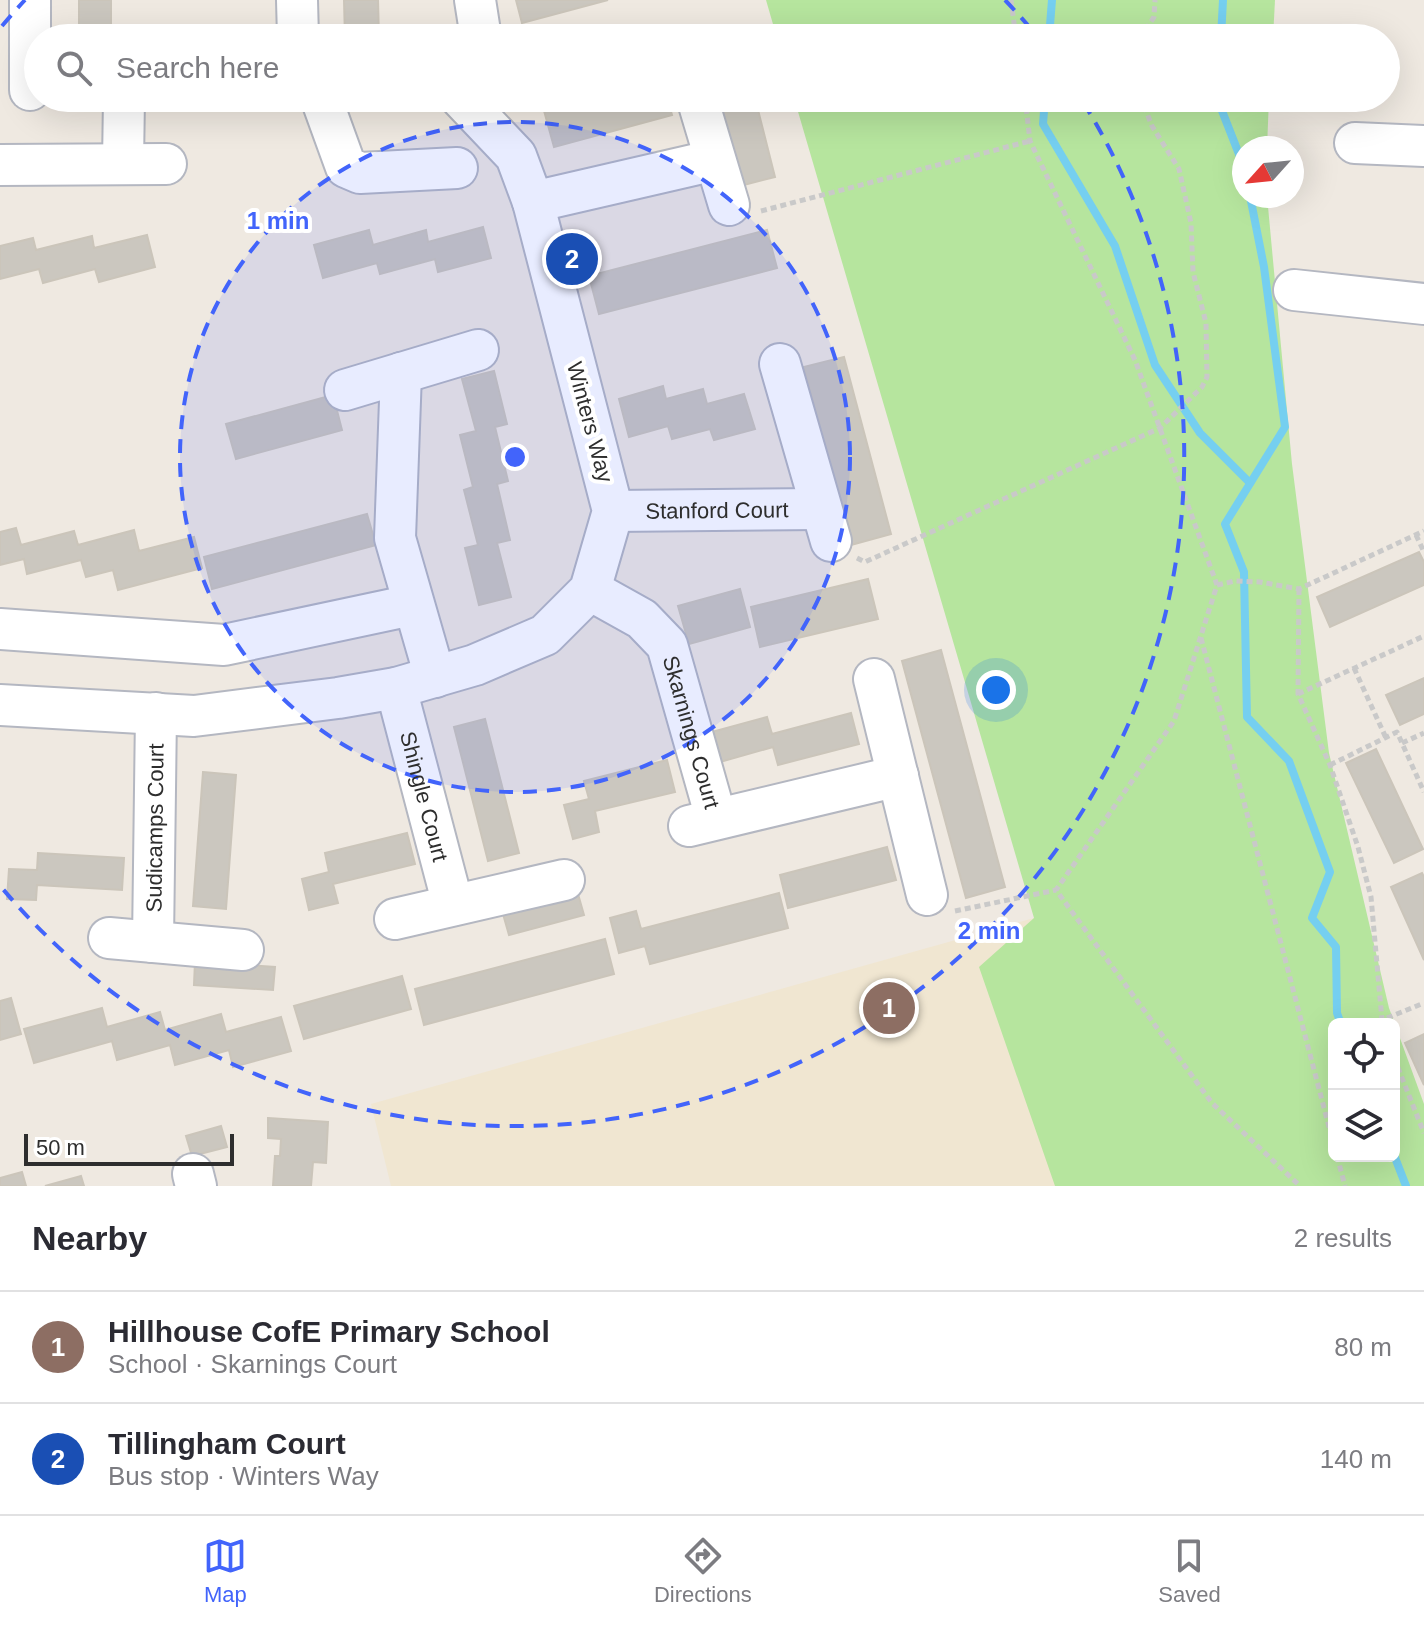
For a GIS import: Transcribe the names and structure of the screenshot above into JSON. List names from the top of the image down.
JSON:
{
  "streets": {
    "street": [
      "Winters Way",
      "Stanford Court",
      "Skarnings Court",
      "Shingle Court",
      "Sudicamps Court"
    ]
  },
  "crossings": [
    ["Winters Way", "Stanford Court"],
    ["Winters Way", "Skarnings Court"],
    ["Winters Way", "Shingle Court"],
    ["Winters Way", "Sudicamps Court"]
  ],
  "scale_bar": "50 m",
  "north": "bottom left",
  "page": {
    "search": "Search here",
    "pins": ["2", "1"],
    "scale": "50 m",
    "heading": ["Nearby", "2 results"],
    "list": [
      {
        "mark": "1",
        "name": "Hillhouse CofE Primary School",
        "note": "School · Skarnings Court",
        "value": "80 m"
      },
      {
        "mark": "2",
        "name": "Tillingham Court",
        "note": "Bus stop · Winters Way",
        "value": "140 m"
      }
    ],
    "nav": ["Map", "Directions", "Saved"]
  },
  "rings": ["1 min", "2 min"]
}
